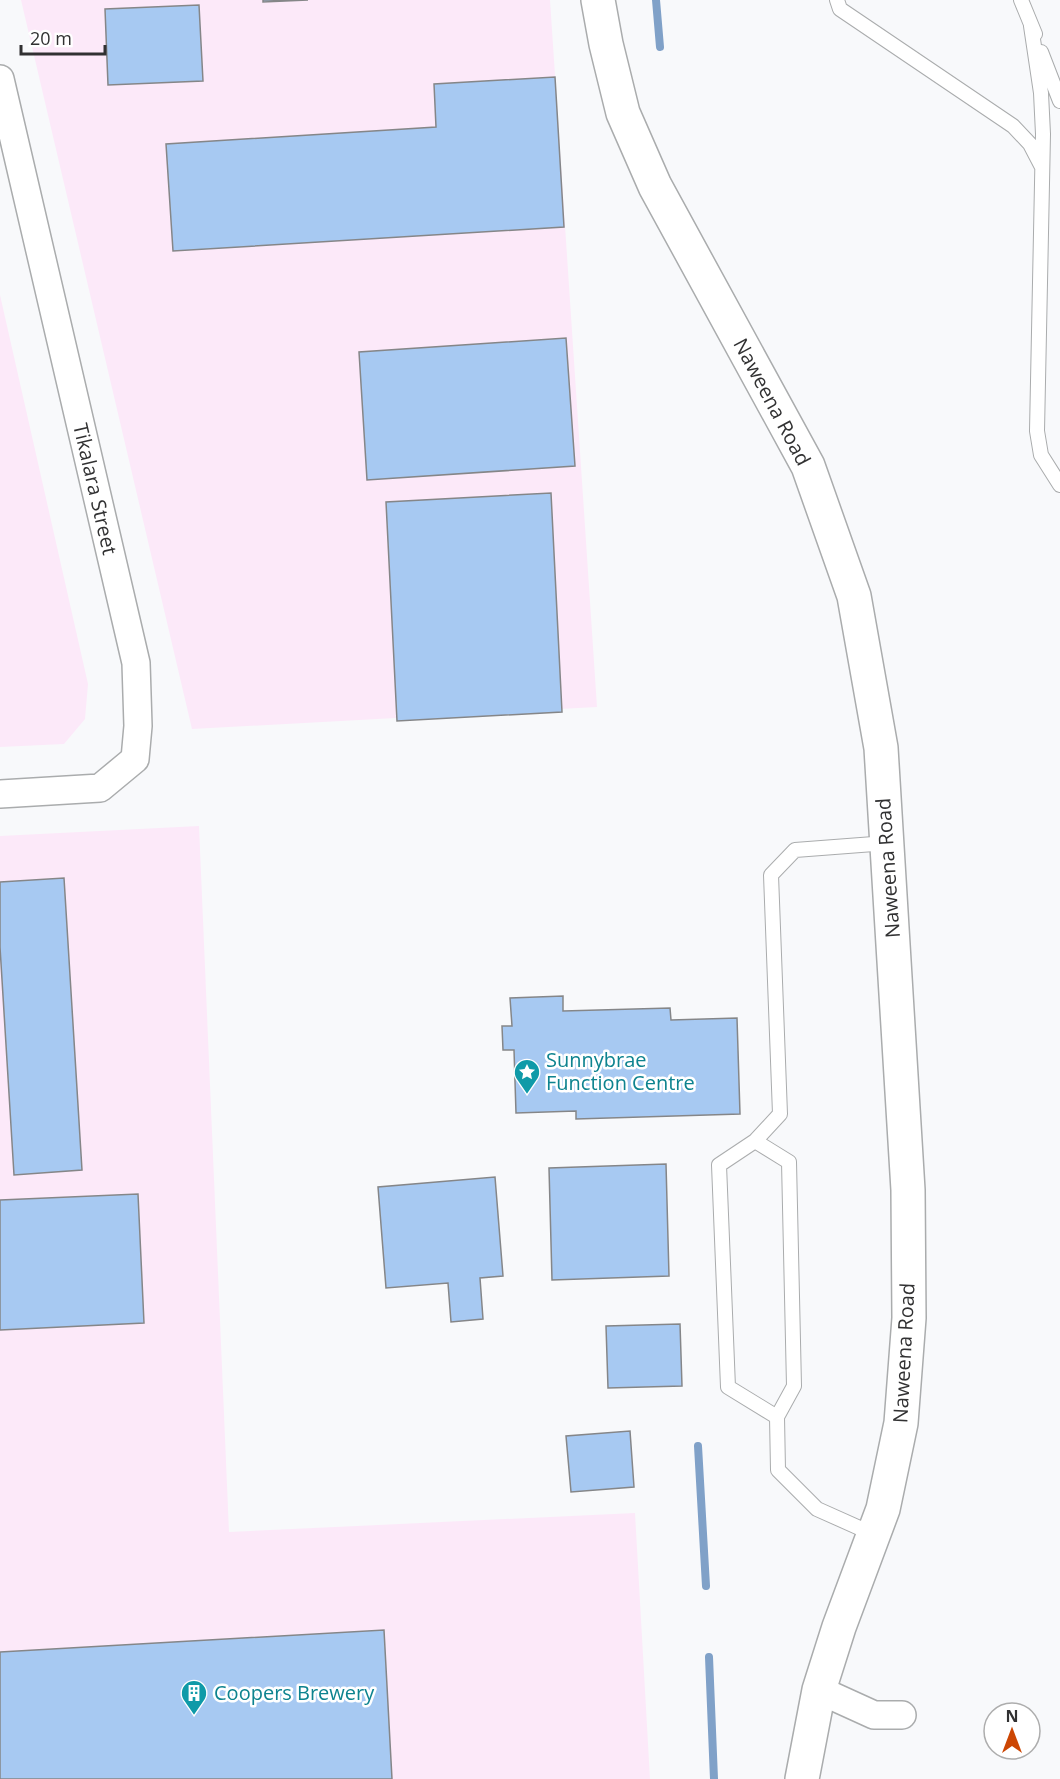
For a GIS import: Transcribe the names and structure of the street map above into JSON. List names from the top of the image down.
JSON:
{
  "streets": {
    "street": ["Naweena Road", "Tikalara Street"]
  },
  "places": {
    "place": ["Sunnybrae Function Centre"],
    "building": ["Coopers Brewery"]
  },
  "scale_bar": "20 m",
  "north": "top"
}
